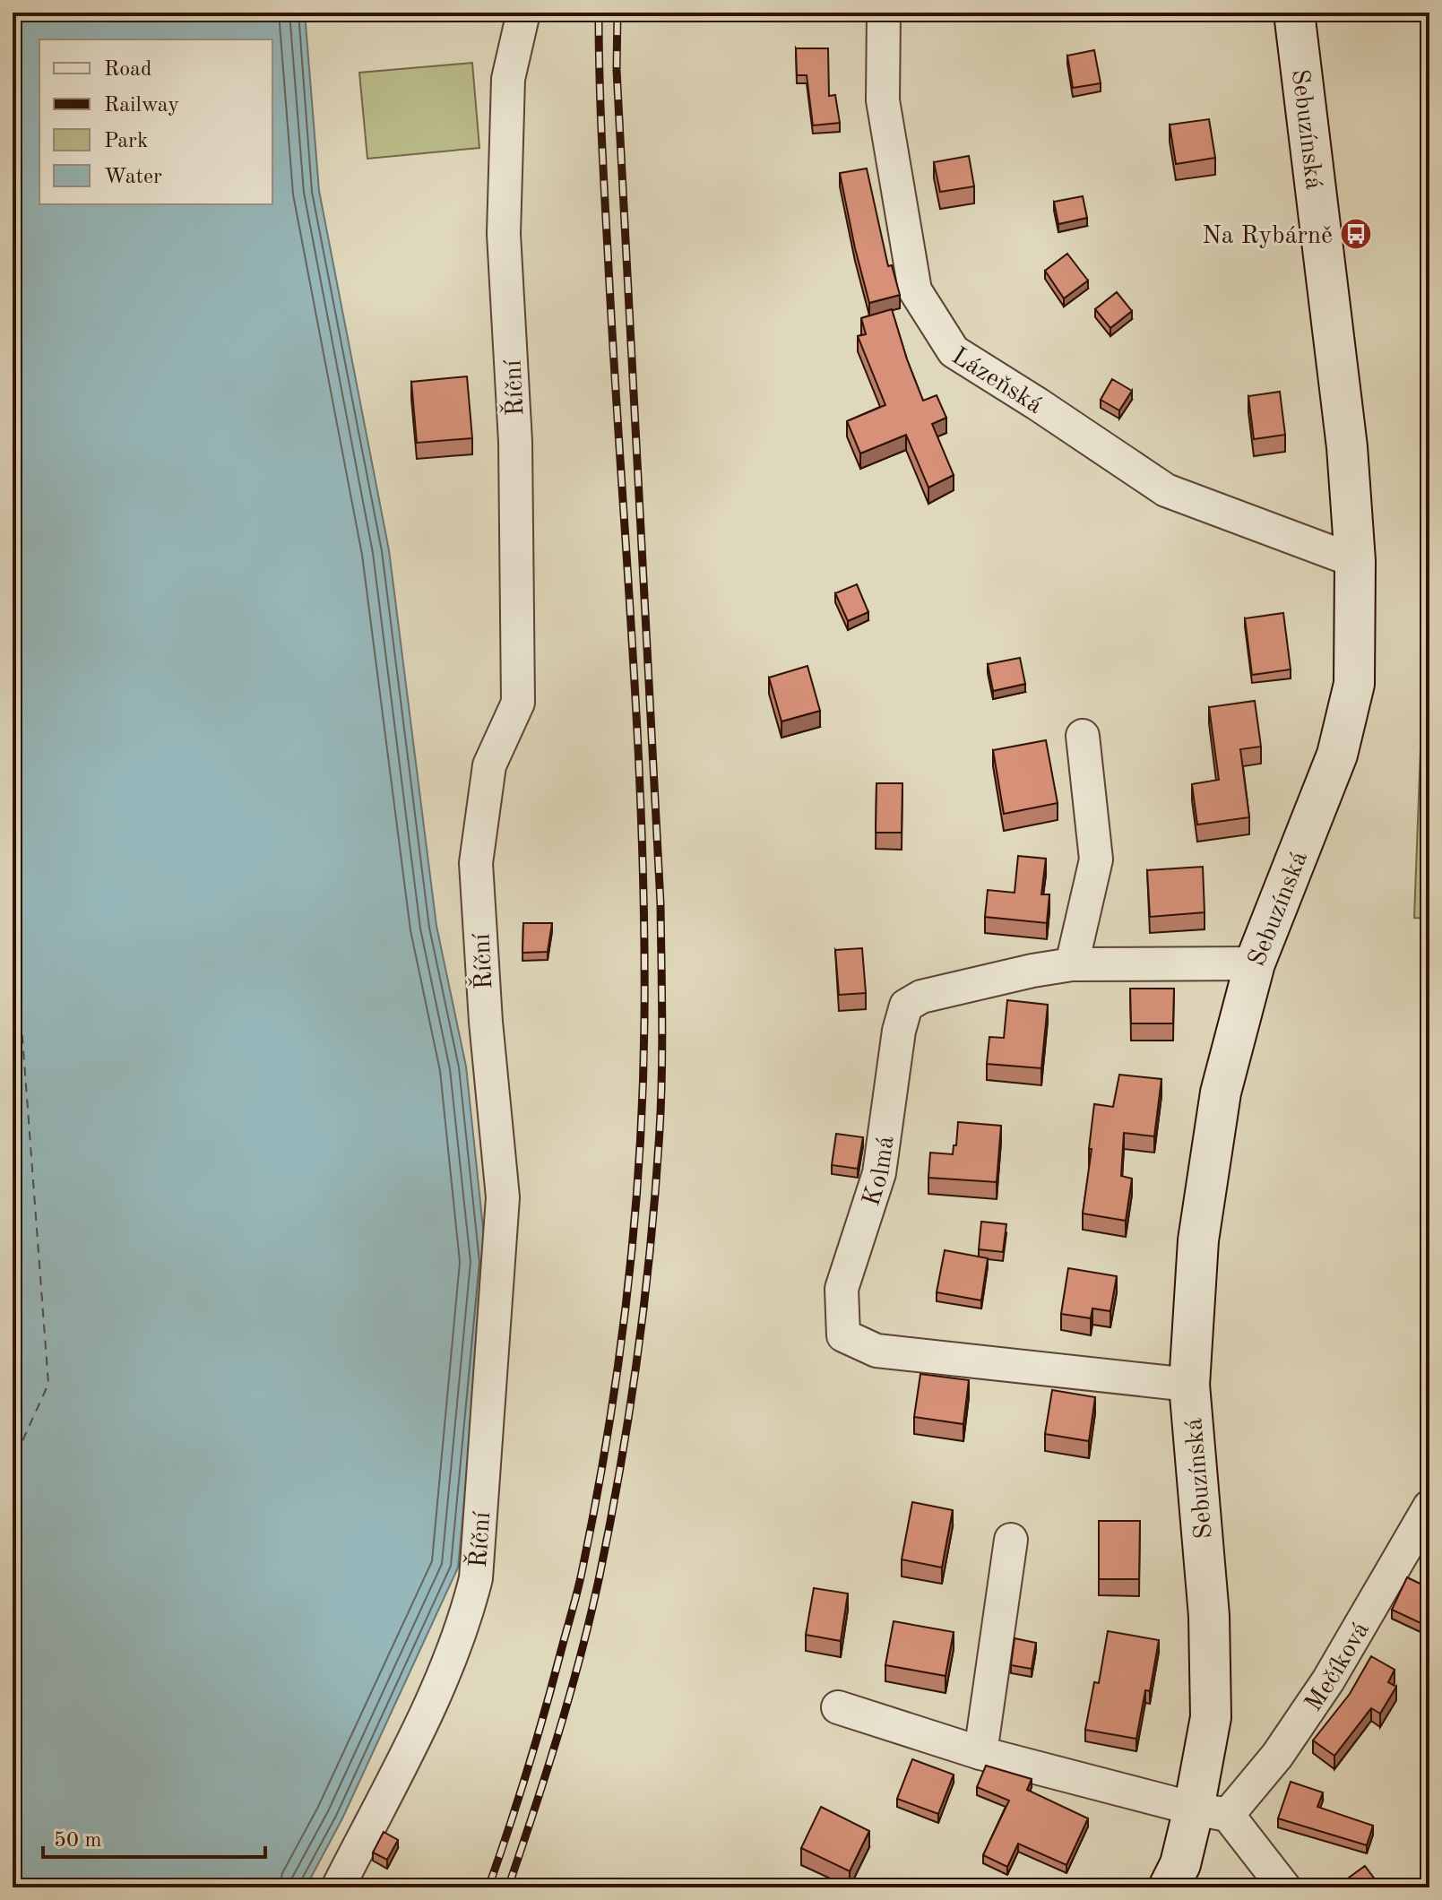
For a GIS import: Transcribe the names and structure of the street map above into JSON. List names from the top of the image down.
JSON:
{
  "streets": {
    "main road": ["Sebuzínská"],
    "street": [
      "Lázeňská",
      "Říční",
      "Kolmá",
      "Mečíková"
    ]
  },
  "crossings": [
    ["Sebuzínská", "Lázeňská"],
    ["Sebuzínská", "Kolmá"],
    ["Sebuzínská", "Mečíková"]
  ],
  "places": {
    "bus stop": ["Na Rybárně"]
  },
  "legend": [
    "Road",
    "Railway",
    "Park",
    "Water"
  ],
  "scale_bar": "50 m"
}
